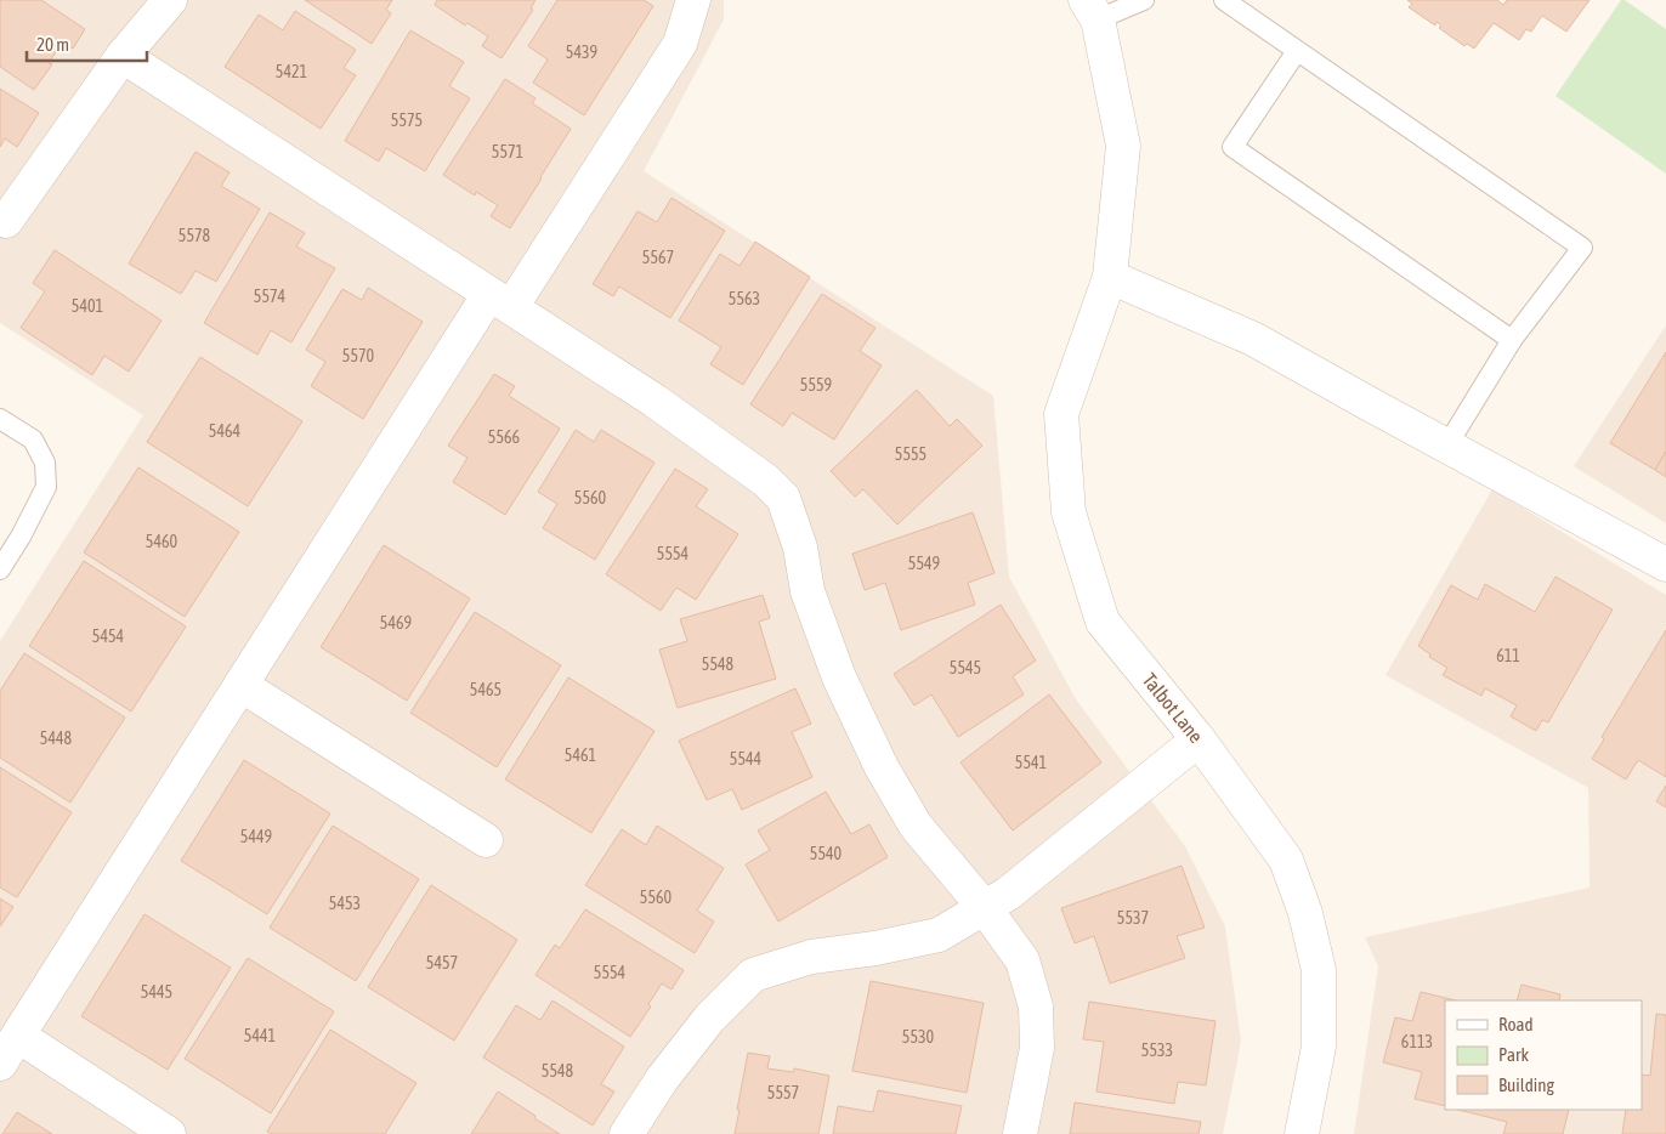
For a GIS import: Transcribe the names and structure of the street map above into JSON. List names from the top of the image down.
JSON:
{
  "streets": {
    "street": ["Talbot Lane"]
  },
  "house_numbers": [
    "5439",
    "5421",
    "5575",
    "5571",
    "5578",
    "5567",
    "5574",
    "5563",
    "5401",
    "5570",
    "5559",
    "5464",
    "5566",
    "5555",
    "5560",
    "5460",
    "5554",
    "5549",
    "5469",
    "5454",
    "611",
    "5548",
    "5545",
    "5465",
    "5448",
    "5461",
    "5544",
    "5541",
    "5449",
    "5540",
    "5560",
    "5453",
    "5537",
    "5457",
    "5554",
    "5445",
    "5441",
    "5530",
    "6113",
    "5533",
    "5548",
    "5557"
  ],
  "legend": ["Road", "Park", "Building"],
  "scale_bar": "20 m"
}
